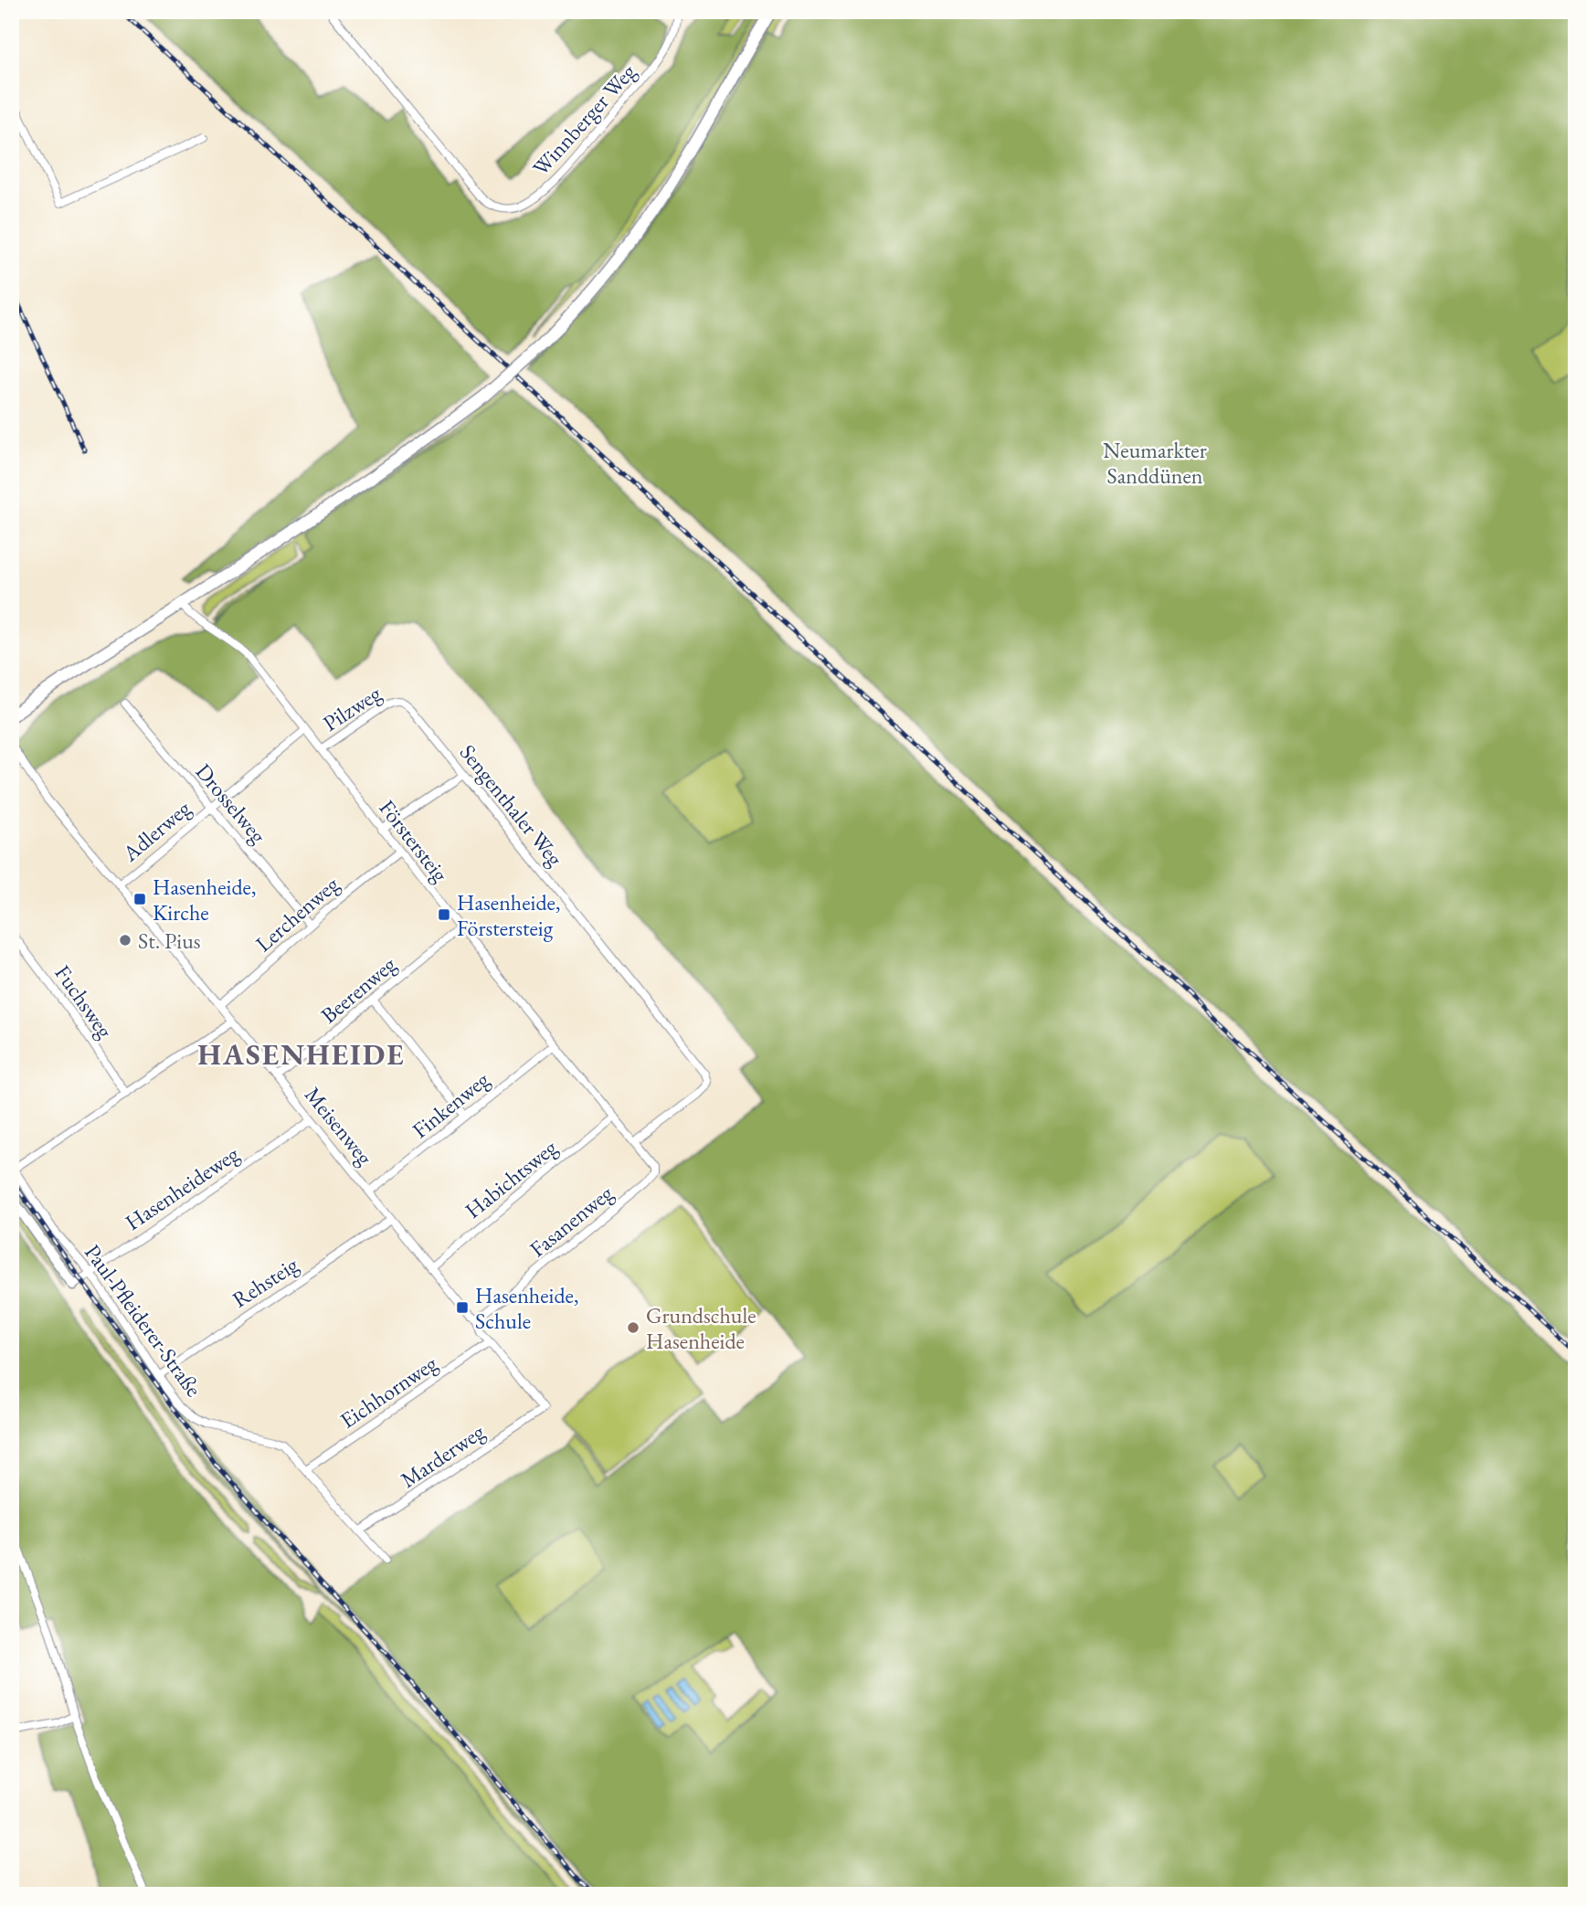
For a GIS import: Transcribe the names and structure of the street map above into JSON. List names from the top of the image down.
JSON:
{
  "streets": {
    "street": [
      "Winnberger Weg",
      "Pilzweg",
      "Drosselweg",
      "Sengenthaler Weg",
      "Adlerweg",
      "Förstersteig",
      "Lerchenweg",
      "Beerenweg",
      "Fuchsweg",
      "Finkenweg",
      "Meisenweg",
      "Habichtsweg",
      "Hasenheideweg",
      "Fasanenweg",
      "Rehsteig",
      "Paul-Pfleiderer-Straße",
      "Eichhornweg",
      "Marderweg"
    ]
  },
  "crossings": [
    ["Pilzweg", "Sengenthaler Weg"],
    ["Pilzweg", "Förstersteig"],
    ["Drosselweg", "Adlerweg"],
    ["Drosselweg", "Lerchenweg"],
    ["Sengenthaler Weg", "Förstersteig"],
    ["Adlerweg", "Förstersteig"],
    ["Adlerweg", "Meisenweg"],
    ["Förstersteig", "Lerchenweg"],
    ["Förstersteig", "Beerenweg"],
    ["Förstersteig", "Finkenweg"],
    ["Förstersteig", "Habichtsweg"],
    ["Förstersteig", "Fasanenweg"],
    ["Lerchenweg", "Meisenweg"],
    ["Beerenweg", "Meisenweg"],
    ["Finkenweg", "Meisenweg"],
    ["Meisenweg", "Habichtsweg"],
    ["Meisenweg", "Hasenheideweg"],
    ["Meisenweg", "Fasanenweg"],
    ["Meisenweg", "Rehsteig"],
    ["Meisenweg", "Eichhornweg"],
    ["Meisenweg", "Marderweg"],
    ["Hasenheideweg", "Paul-Pfleiderer-Straße"],
    ["Rehsteig", "Paul-Pfleiderer-Straße"],
    ["Paul-Pfleiderer-Straße", "Eichhornweg"],
    ["Paul-Pfleiderer-Straße", "Marderweg"]
  ],
  "districts": ["HASENHEIDE"],
  "parks": ["Neumarkter Sanddünen"],
  "places": {
    "transit": ["Hasenheide, Kirche", "Hasenheide, Förstersteig", "Hasenheide, Schule"],
    "other": ["St. Pius", "Grundschule Hasenheide"]
  }
}
